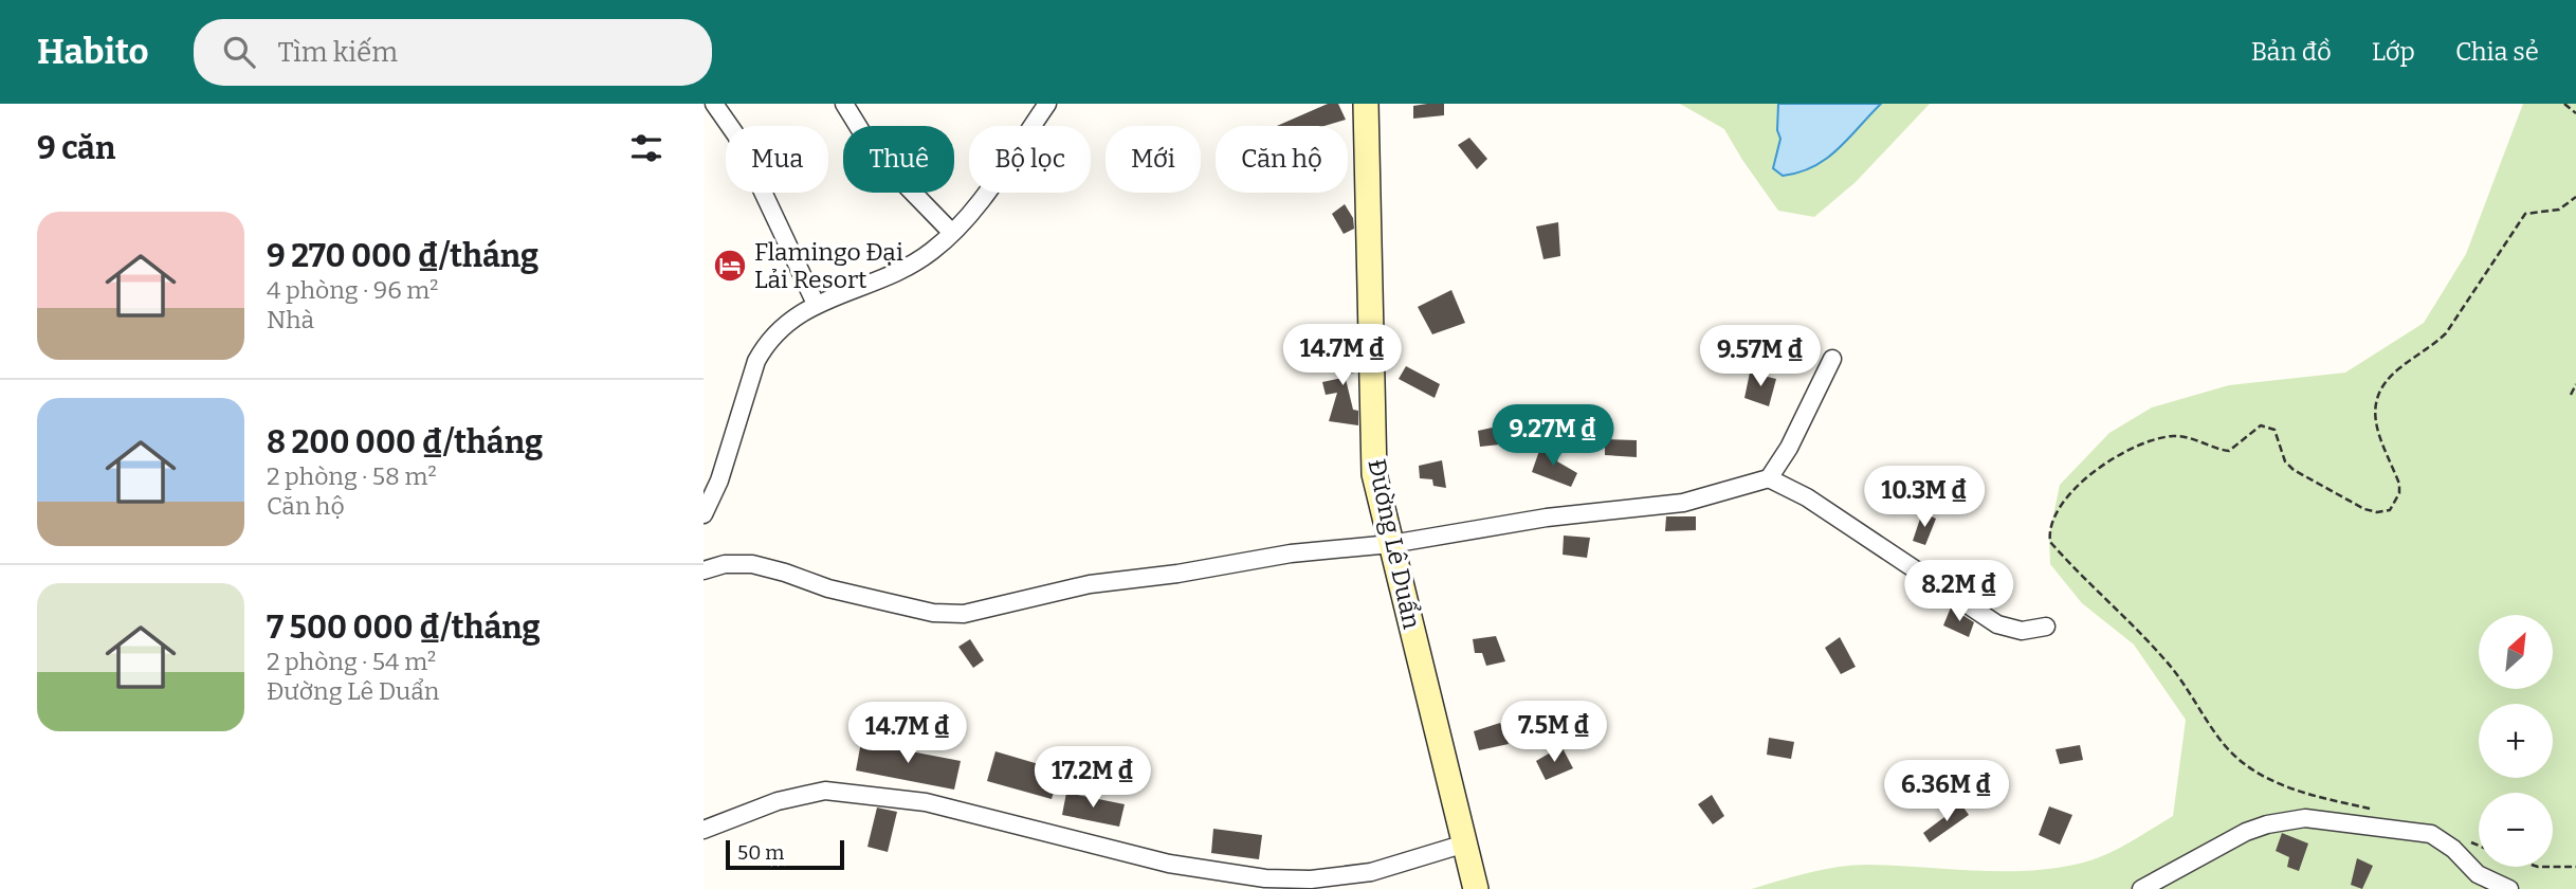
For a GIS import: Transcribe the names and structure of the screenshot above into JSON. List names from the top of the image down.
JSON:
{
  "streets": {
    "main road": ["Đường Lê Duẩn"]
  },
  "places": {
    "hotel": ["Flamingo Đại Lải Resort"]
  },
  "scale_bar": "50 m",
  "north": "top right",
  "page": {
    "header": "Habito",
    "search": "Tìm kiếm",
    "nav": ["Bản đồ", "Lớp", "Chia sẻ"],
    "heading": "9 căn",
    "chip": [
      "Mua",
      "Thuê",
      "Bộ lọc",
      "Mới",
      "Căn hộ"
    ],
    "list": [
      {
        "name": "9 270 000 ₫/tháng",
        "note": "4 phòng · 96 m² · Nhà"
      },
      {
        "name": "8 200 000 ₫/tháng",
        "note": "2 phòng · 58 m² · Căn hộ"
      },
      {
        "name": "7 500 000 ₫/tháng",
        "note": "2 phòng · 54 m² · Đường Lê Duẩn"
      }
    ],
    "price": [
      "14.7M ₫",
      "9.57M ₫",
      "9.27M ₫",
      "10.3M ₫",
      "8.2M ₫",
      "7.5M ₫",
      "14.7M ₫",
      "17.2M ₫",
      "6.36M ₫"
    ],
    "map_buttons": ["+", "−"],
    "scale": "50 m"
  }
}
